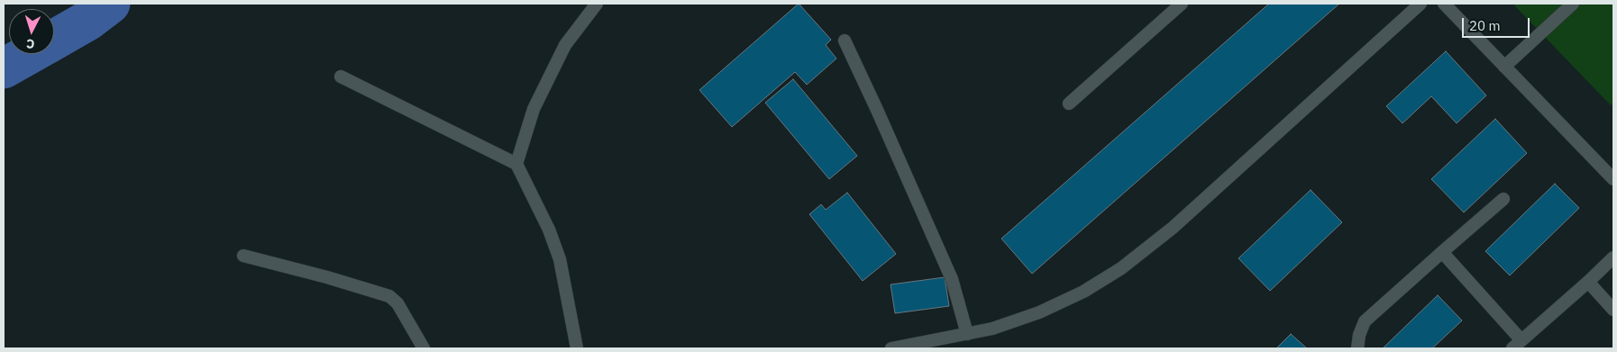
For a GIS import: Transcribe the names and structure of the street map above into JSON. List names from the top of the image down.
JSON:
{
  "scale_bar": "20 m",
  "north": "bottom"
}
